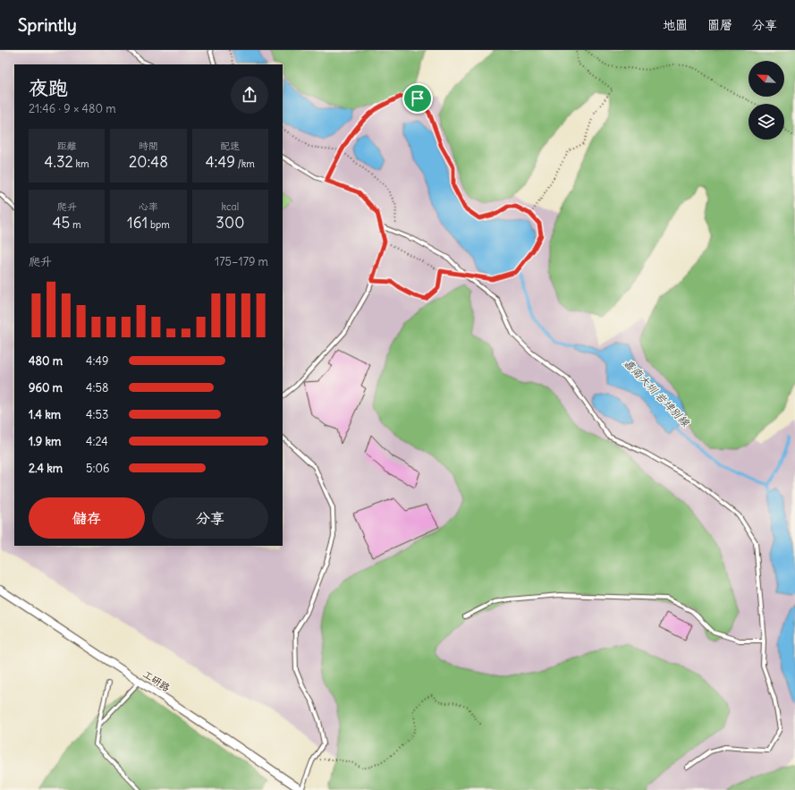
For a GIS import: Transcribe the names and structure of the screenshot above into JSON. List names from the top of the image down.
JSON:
{
  "streets": {
    "street": ["工研路"]
  },
  "water": ["嘉南大圳 岩埤別線"],
  "north": "top left",
  "page": {
    "header": "Sprintly",
    "nav": ["地圖", "圖層", "分享"],
    "heading": ["夜跑", "21:46 · 9 × 480 m"],
    "stats": [
      ["距離", "4.32 km"],
      ["時間", "20:48"],
      ["配速", "4:49 /km"],
      ["爬升", "45 m"],
      ["心率", "161 bpm"],
      ["kcal", "300"]
    ],
    "chart": ["爬升", "175–179 m"],
    "list": [
      {
        "name": "480 m",
        "note": "4:49"
      },
      {
        "name": "960 m",
        "note": "4:58"
      },
      {
        "name": "1.4 km",
        "note": "4:53"
      },
      {
        "name": "1.9 km",
        "note": "4:24"
      },
      {
        "name": "2.4 km",
        "note": "5:06"
      }
    ],
    "buttons": ["儲存", "分享"]
  }
}
